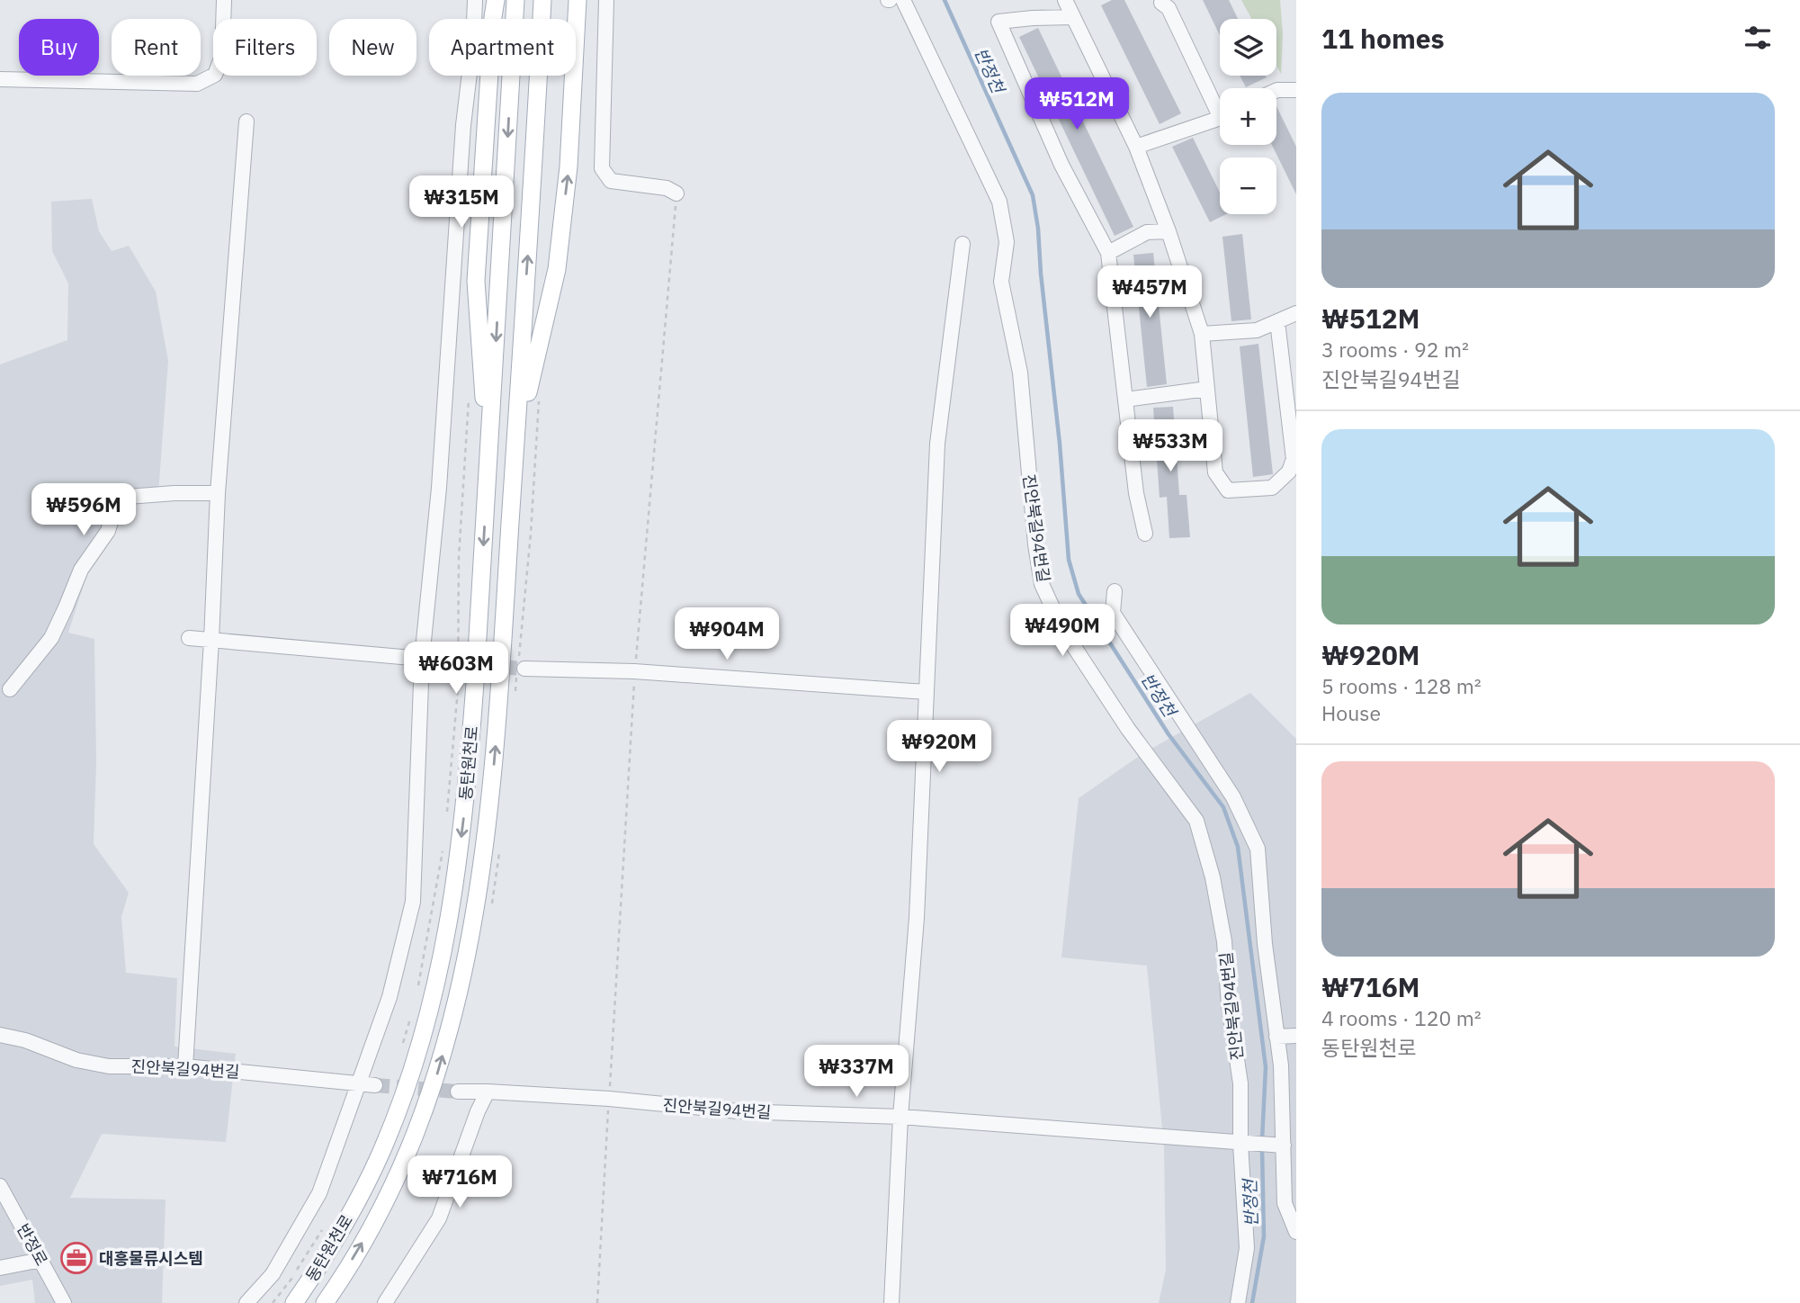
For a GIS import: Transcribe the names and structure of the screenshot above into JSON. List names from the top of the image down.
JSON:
{
  "streets": {
    "main road": ["동탄원천로"],
    "street": ["진안북길94번길", "반정로"]
  },
  "water": ["반정천"],
  "places": {
    "office": ["대흥물류시스템"]
  },
  "page": {
    "heading": "11 homes",
    "map_buttons": ["+", "−"],
    "chip": [
      "Buy",
      "Rent",
      "Filters",
      "New",
      "Apartment"
    ],
    "list": [
      {
        "name": "₩512M",
        "note": "3 rooms · 92 m² · 진안북길94번길"
      },
      {
        "name": "₩920M",
        "note": "5 rooms · 128 m² · House"
      },
      {
        "name": "₩716M",
        "note": "4 rooms · 120 m² · 동탄원천로"
      }
    ],
    "price": [
      "₩512M",
      "₩315M",
      "₩457M",
      "₩533M",
      "₩596M",
      "₩490M",
      "₩904M",
      "₩603M",
      "₩920M",
      "₩337M",
      "₩716M"
    ]
  }
}
